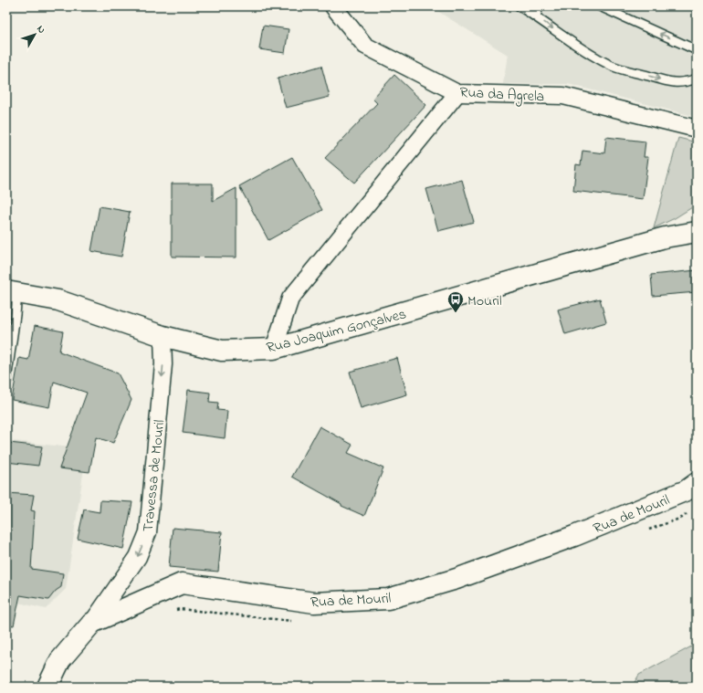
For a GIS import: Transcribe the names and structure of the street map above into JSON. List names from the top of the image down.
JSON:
{
  "streets": {
    "main road": ["Rua Joaquim Gonçalves", "Rua de Mouril"],
    "street": ["Rua da Agrela", "Travessa de Mouril"]
  },
  "crossings": [
    ["Rua Joaquim Gonçalves", "Travessa de Mouril"],
    ["Travessa de Mouril", "Rua de Mouril"]
  ],
  "one_way": ["Travessa de Mouril"],
  "places": {
    "bus stop": ["Mouril"]
  },
  "north": "top right"
}
